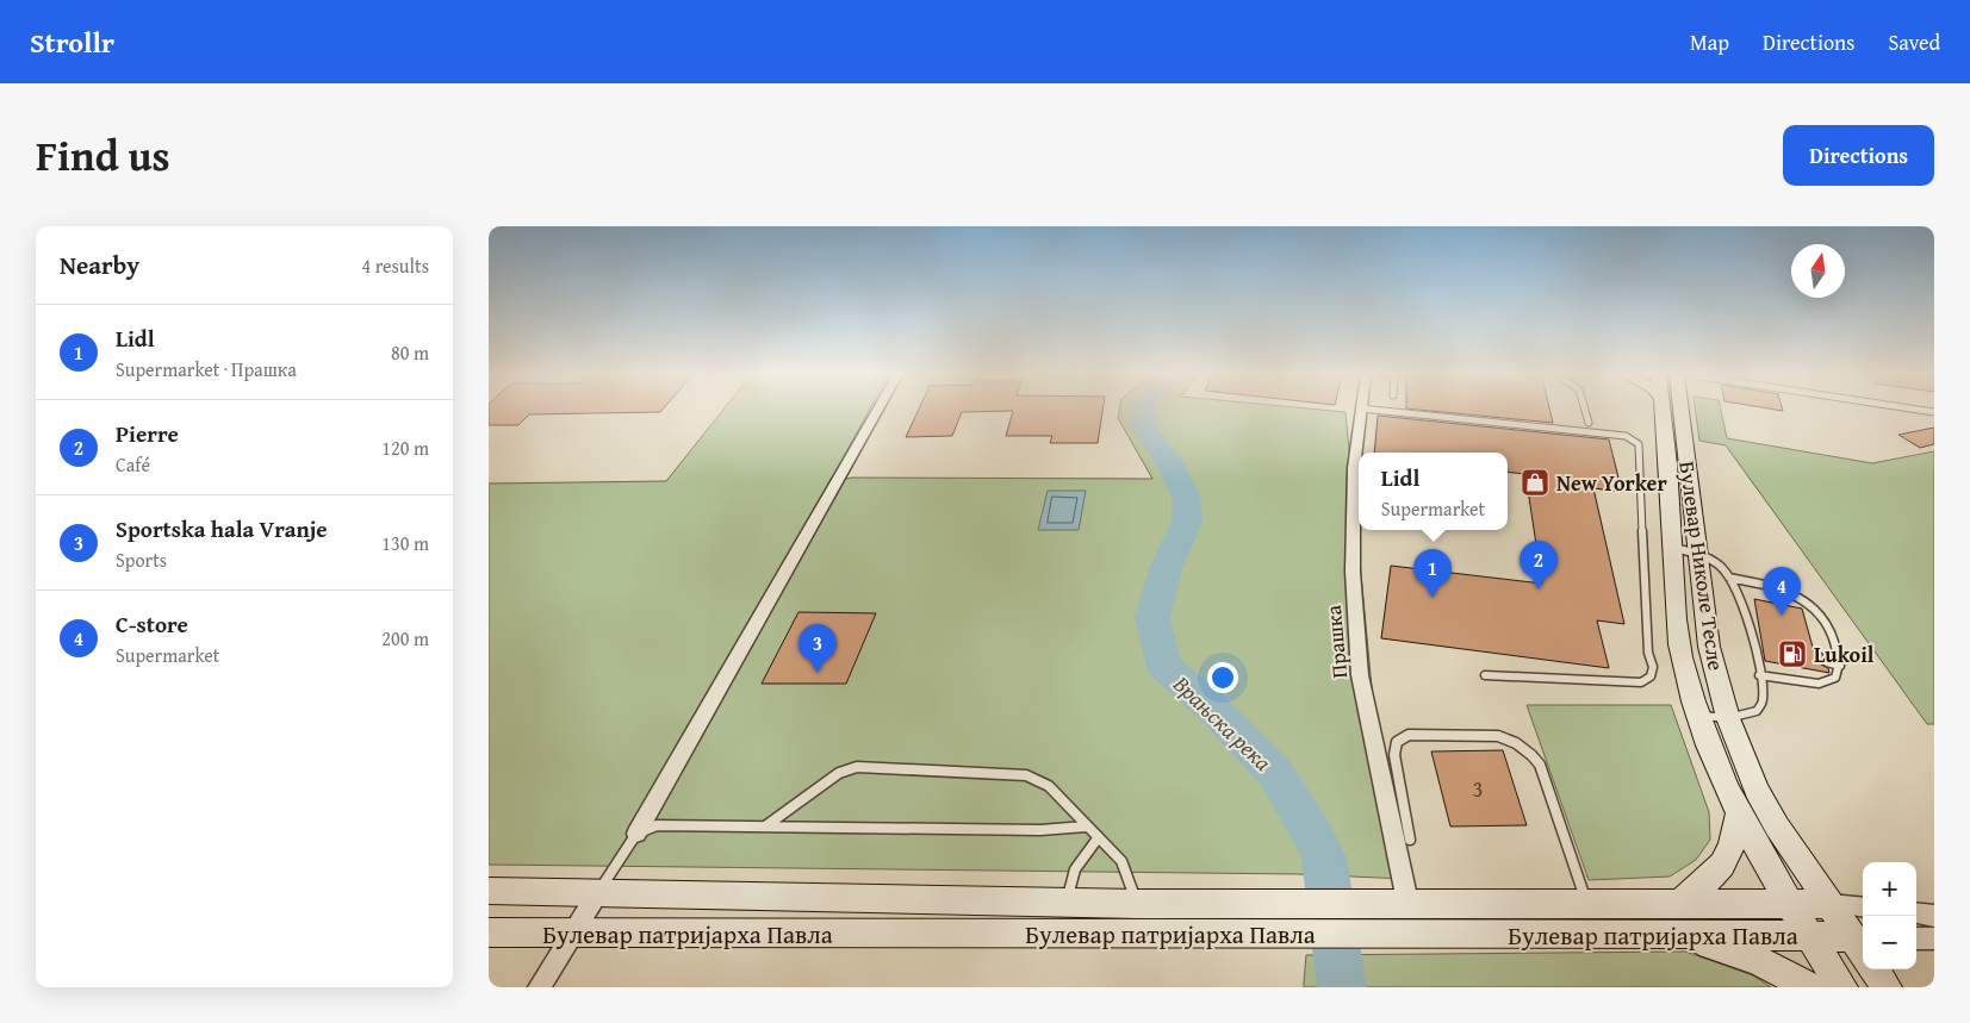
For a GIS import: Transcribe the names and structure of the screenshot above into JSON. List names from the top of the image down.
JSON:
{
  "streets": {
    "main road": ["Булевар Николе Тесле", "Булевар патријарха Павла"],
    "street": ["Прашка"]
  },
  "crossings": [
    ["Булевар Николе Тесле", "Булевар патријарха Павла"],
    ["Прашка", "Булевар патријарха Павла"]
  ],
  "water": ["Врањска река"],
  "places": {
    "shop": ["New Yorker"],
    "fuel station": ["Lukoil"]
  },
  "house_numbers": ["3"],
  "north": "top",
  "page": {
    "header": "Strollr",
    "nav": ["Map", "Directions", "Saved"],
    "title": "Find us",
    "buttons": "Directions",
    "heading": ["Nearby", "4 results"],
    "list": [
      {
        "mark": "1",
        "name": "Lidl",
        "note": "Supermarket · Прашка",
        "value": "80 m"
      },
      {
        "mark": "2",
        "name": "Pierre",
        "note": "Café",
        "value": "120 m"
      },
      {
        "mark": "3",
        "name": "Sportska hala Vranje",
        "note": "Sports",
        "value": "130 m"
      },
      {
        "mark": "4",
        "name": "C-store",
        "note": "Supermarket",
        "value": "200 m"
      }
    ],
    "popup": ["Lidl", "Supermarket"],
    "pins": [
      "2",
      "1",
      "4",
      "3"
    ],
    "map_buttons": ["+", "−"]
  }
}
